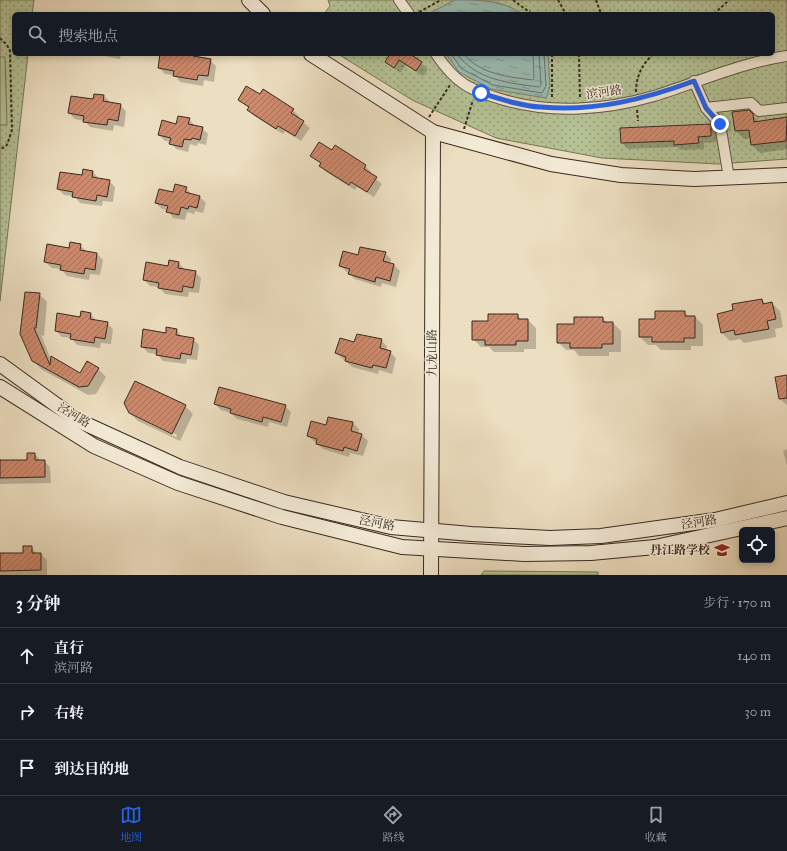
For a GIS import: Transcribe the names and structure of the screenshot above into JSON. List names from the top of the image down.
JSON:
{
  "streets": {
    "street": ["滨河路", "九龙山路", "泾河路"]
  },
  "crossings": [
    ["九龙山路", "泾河路"]
  ],
  "places": {
    "school or university": ["丹江路学校"]
  },
  "page": {
    "search": "搜索地点",
    "heading": ["3 分钟", "步行 · 170 m"],
    "list": [
      ["直行", "滨河路", "140 m"],
      ["右转", "30 m"],
      "到达目的地"
    ],
    "nav": ["地图", "路线", "收藏"]
  }
}
